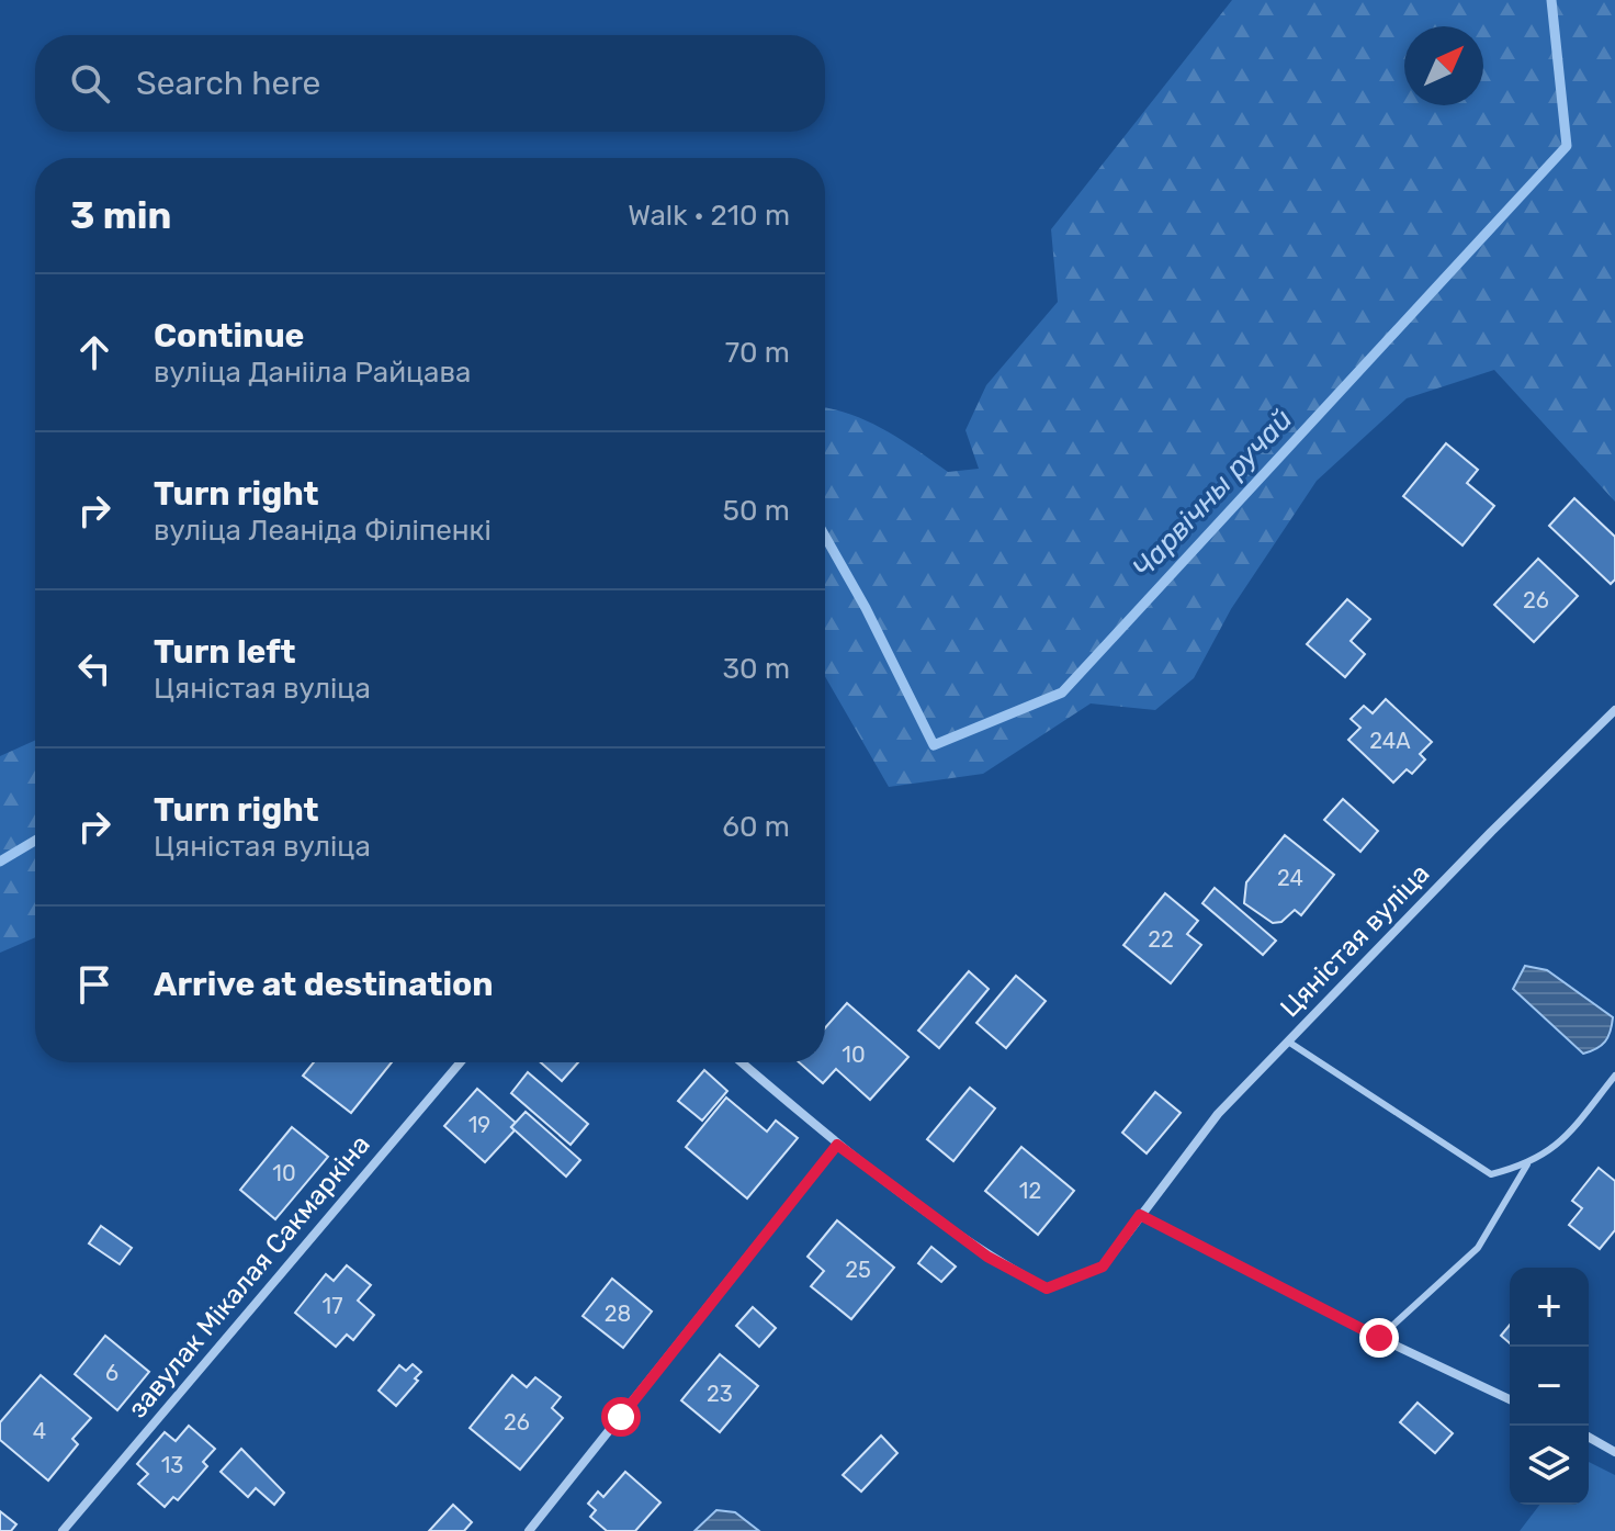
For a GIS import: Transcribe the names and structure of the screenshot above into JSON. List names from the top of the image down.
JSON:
{
  "streets": {
    "street": ["Цяністая вуліца", "завулак Мікалая Сакмаркіна"]
  },
  "water": ["Чарвічны ручай"],
  "house_numbers": [
    "26",
    "24А",
    "24",
    "22",
    "10",
    "19",
    "10",
    "12",
    "25",
    "17",
    "28",
    "6",
    "23",
    "26",
    "4",
    "13"
  ],
  "north": "top right",
  "page": {
    "search": "Search here",
    "heading": ["3 min", "Walk · 210 m"],
    "list": [
      ["Continue", "вуліца Данііла Райцава", "70 m"],
      ["Turn right", "вуліца Леаніда Філіпенкі", "50 m"],
      ["Turn left", "Цяністая вуліца", "30 m"],
      ["Turn right", "Цяністая вуліца", "60 m"],
      "Arrive at destination"
    ],
    "map_buttons": ["+", "−"]
  }
}
